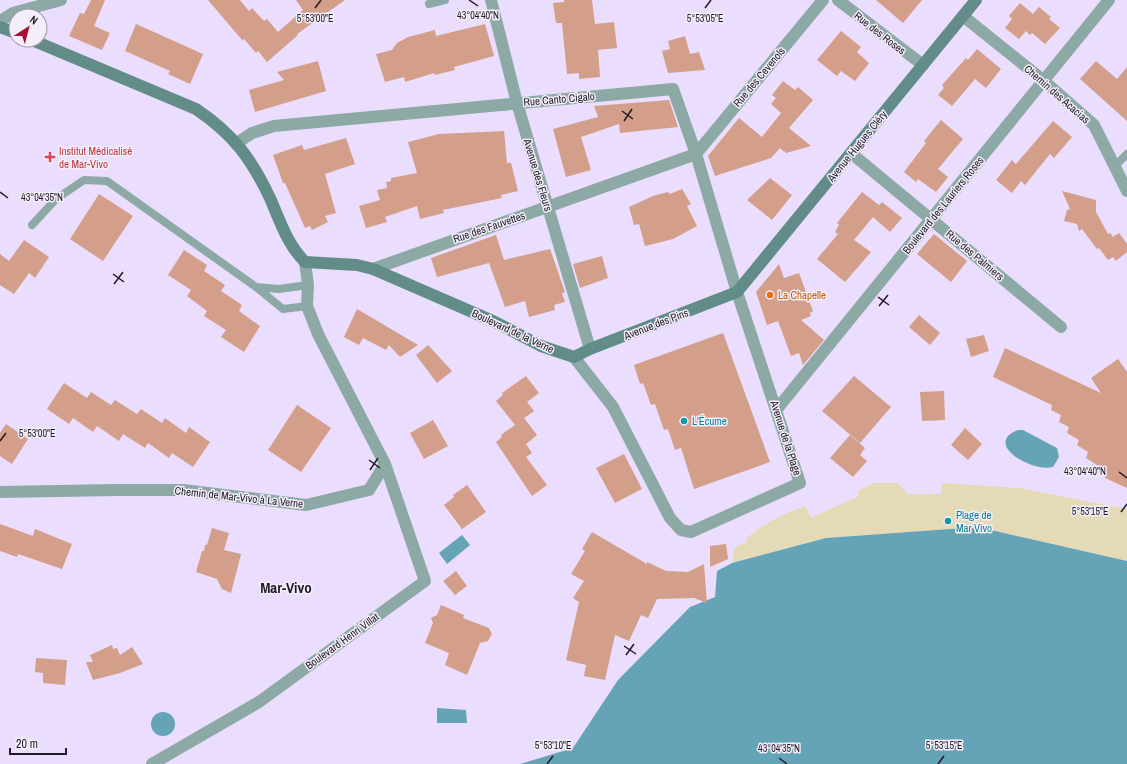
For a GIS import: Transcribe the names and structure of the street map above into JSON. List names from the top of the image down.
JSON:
{
  "streets": {
    "street": [
      "Rue des Roses",
      "Rue des Cevenols",
      "Chemin des Acacias",
      "Rue Canto Cigalo",
      "Avenue Hugues Cléry",
      "Avenue des Fleurs",
      "Boulevard des Lauriers Roses",
      "Rue des Fauvettes",
      "Rue des Palmiers",
      "Avenue des Pins",
      "Boulevard de la Verne",
      "Avenue de la Plage",
      "Chemin de Mar-Vivo à La Verne",
      "Boulevard Henri Villat"
    ]
  },
  "crossings": [
    ["Rue des Roses", "Avenue Hugues Cléry"],
    ["Rue des Cevenols", "Rue Canto Cigalo"],
    ["Rue des Cevenols", "Rue des Fauvettes"],
    ["Chemin des Acacias", "Avenue Hugues Cléry"],
    ["Chemin des Acacias", "Boulevard des Lauriers Roses"],
    ["Rue Canto Cigalo", "Avenue Hugues Cléry"],
    ["Rue Canto Cigalo", "Avenue des Fleurs"],
    ["Rue Canto Cigalo", "Rue des Fauvettes"],
    ["Rue Canto Cigalo", "Avenue des Pins"],
    ["Rue Canto Cigalo", "Avenue de la Plage"],
    ["Avenue Hugues Cléry", "Rue des Palmiers"],
    ["Avenue Hugues Cléry", "Avenue des Pins"],
    ["Avenue Hugues Cléry", "Avenue de la Plage"],
    ["Avenue des Fleurs", "Rue des Fauvettes"],
    ["Avenue des Fleurs", "Avenue des Pins"],
    ["Boulevard des Lauriers Roses", "Rue des Palmiers"],
    ["Boulevard des Lauriers Roses", "Avenue de la Plage"],
    ["Rue des Fauvettes", "Boulevard de la Verne"],
    ["Avenue des Pins", "Boulevard de la Verne"],
    ["Avenue des Pins", "Avenue de la Plage"],
    ["Boulevard de la Verne", "Avenue de la Plage"],
    ["Chemin de Mar-Vivo à La Verne", "Boulevard Henri Villat"]
  ],
  "districts": ["Mar-Vivo"],
  "places": {
    "health": ["Institut Médicalisé de Mar-Vivo"],
    "other": ["La Chapelle", "L'Écume", "Plage de Mar Vivo"]
  },
  "scale_bar": "20 m",
  "north": "top right",
  "coordinates": [
    "43°04'40\"N",
    "5°53'00\"E",
    "5°53'05\"E",
    "43°04'35\"N",
    "5°53'15\"E",
    "5°53'10\"E"
  ]
}
